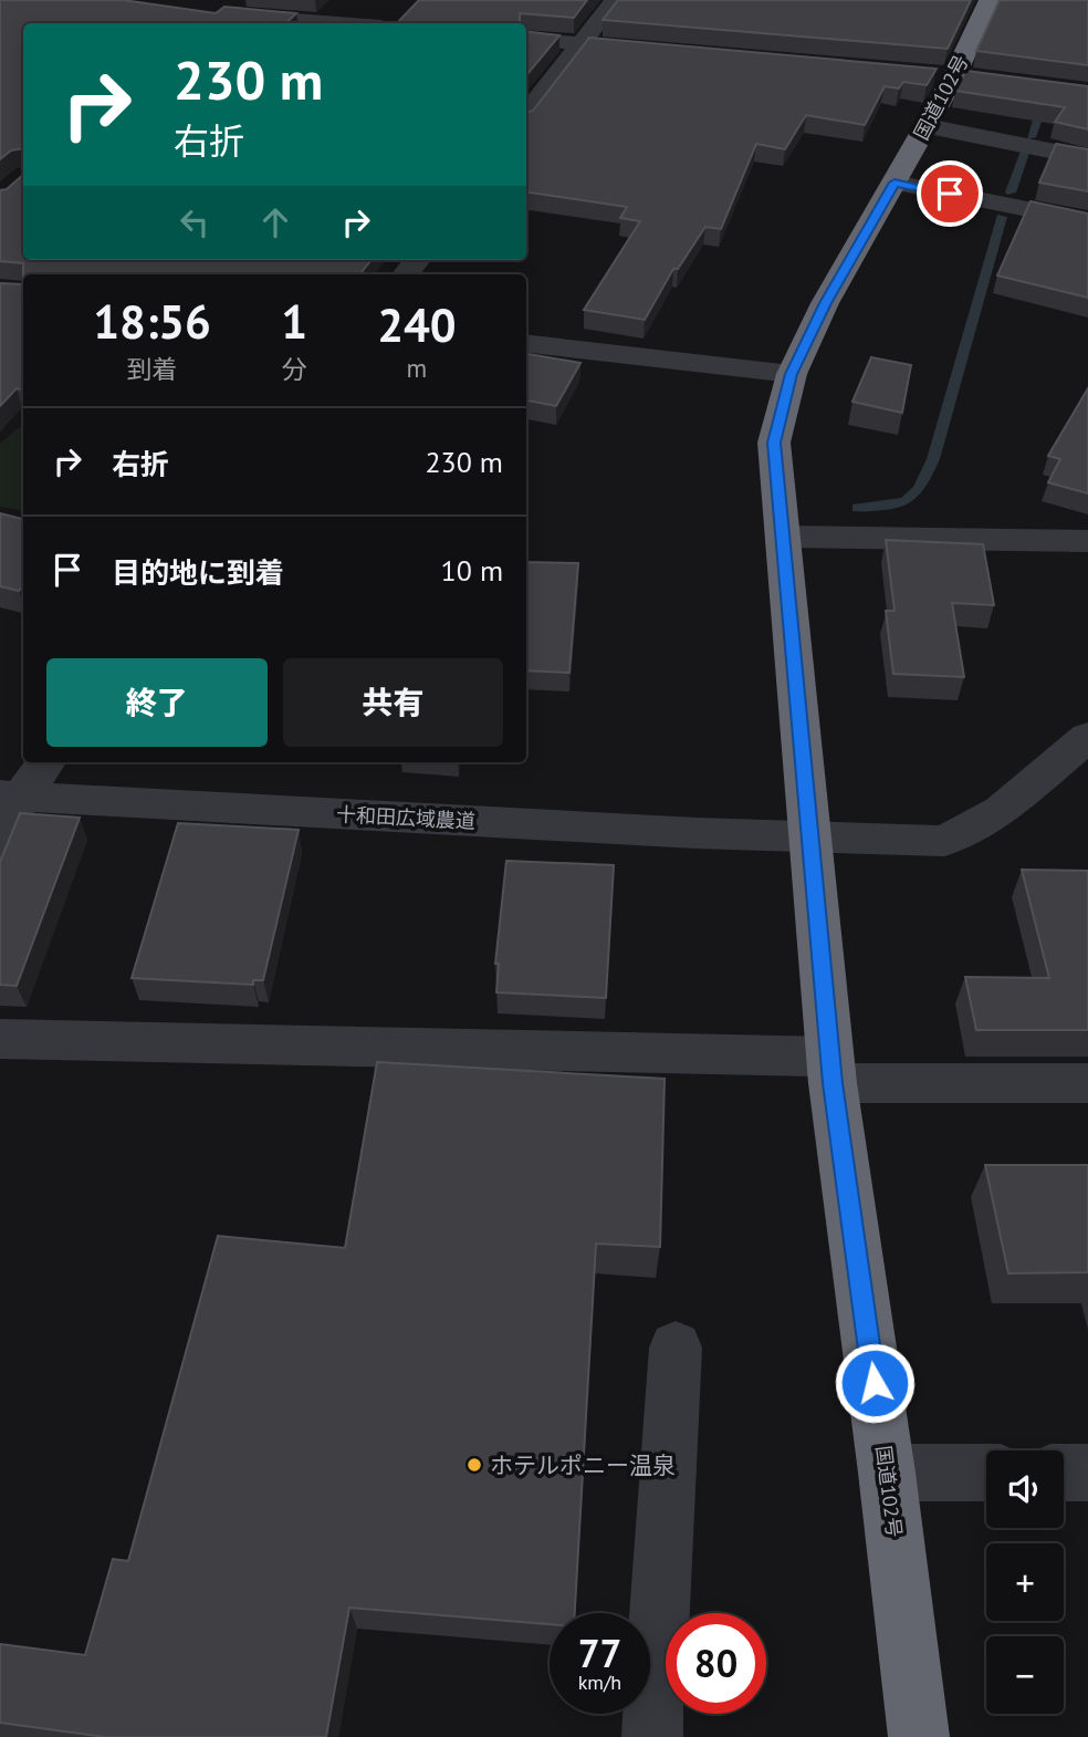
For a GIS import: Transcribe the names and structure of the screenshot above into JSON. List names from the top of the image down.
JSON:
{
  "streets": {
    "highway": ["国道102号"],
    "street": ["十和田広域農道"]
  },
  "crossings": [
    ["国道102号", "十和田広域農道"]
  ],
  "places": ["ホテルポニー温泉"],
  "page": {
    "turn": ["230 m", "右折"],
    "eta": [
      "18:56",
      "到着",
      "1",
      "分",
      "240",
      "m"
    ],
    "list": [
      {
        "name": "右折",
        "value": "230 m"
      },
      {
        "name": "目的地に到着",
        "value": "10 m"
      }
    ],
    "buttons": ["終了", "共有"],
    "map_buttons": ["+", "−"],
    "speed": "77 km/h",
    "limit": "80"
  }
}
